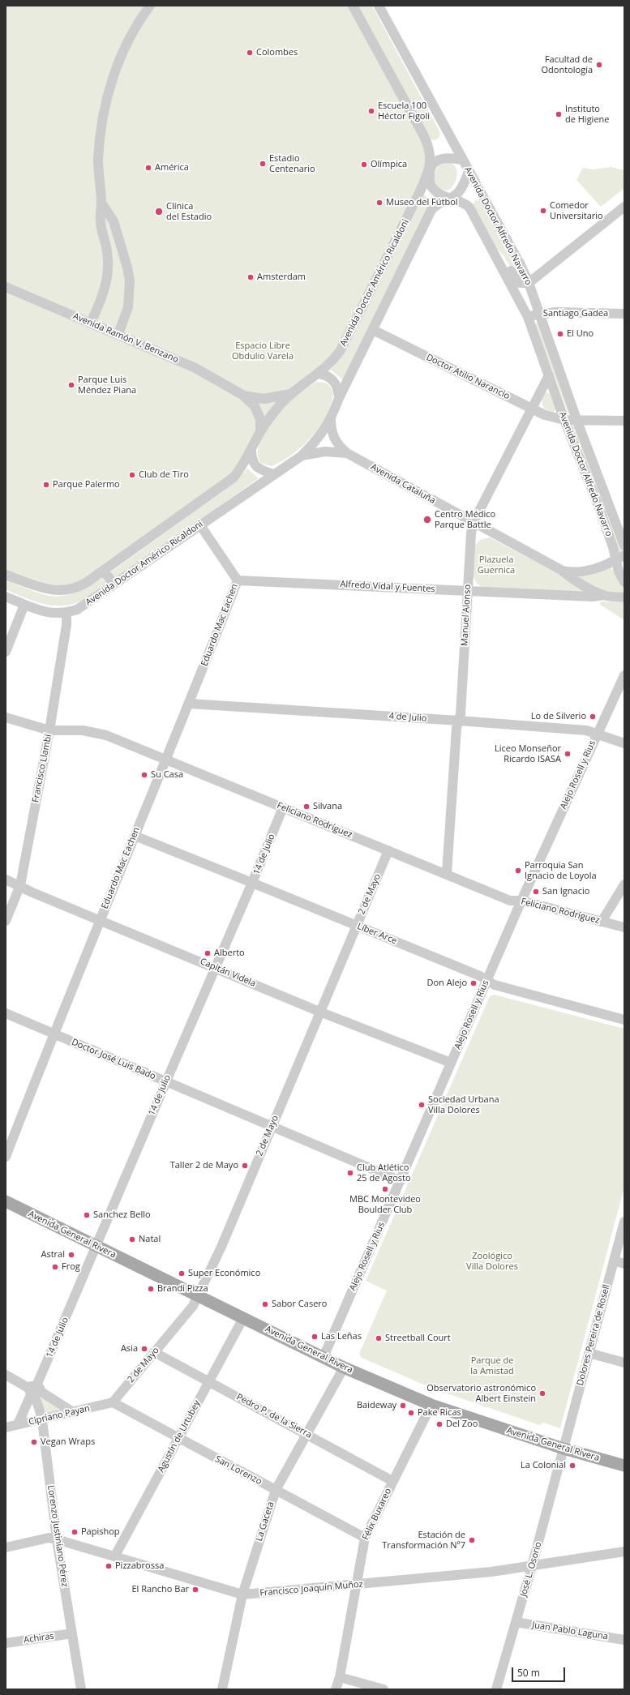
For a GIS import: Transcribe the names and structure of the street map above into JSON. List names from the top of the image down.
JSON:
{
  "streets": {
    "main road": ["Avenida General Rivera"],
    "street": [
      "Avenida Doctor Alfredo Navarro",
      "Avenida Doctor Américo Ricaldoni",
      "Santiago Gadea",
      "Avenida Ramón V. Benzano",
      "Doctor Atilio Narancio",
      "Avenida Cataluña",
      "Alfredo Vidal y Fuentes",
      "Manuel Alonso",
      "Eduardo Mac Eachen",
      "4 de Julio",
      "Francisco Llambí",
      "Alejo Rosell y Rius",
      "Feliciano Rodríguez",
      "14 de Julio",
      "2 de Mayo",
      "Líber Arce",
      "Capitán Videla",
      "Doctor José Luis Bado",
      "Dolores Pereira de Rosell",
      "Cipriano Payan",
      "Pedro P. de la Sierra",
      "Agustín de Urtubey",
      "San Lorenzo",
      "Félix Buxareo",
      "La Gaceta",
      "Lorenzo Justiniano Pérez",
      "José L. Osorio",
      "Francisco Joaquín Muñoz",
      "Juan Pablo Laguna",
      "Achiras"
    ]
  },
  "crossings": [
    ["Avenida Doctor Alfredo Navarro", "Avenida Doctor Américo Ricaldoni"],
    ["Avenida Doctor Alfredo Navarro", "Santiago Gadea"],
    ["Avenida Doctor Alfredo Navarro", "Doctor Atilio Narancio"],
    ["Avenida Doctor Alfredo Navarro", "Avenida Cataluña"],
    ["Avenida Doctor Alfredo Navarro", "Manuel Alonso"],
    ["Avenida Doctor Américo Ricaldoni", "Avenida Ramón V. Benzano"],
    ["Avenida Doctor Américo Ricaldoni", "Doctor Atilio Narancio"],
    ["Avenida Doctor Américo Ricaldoni", "Avenida Cataluña"],
    ["Avenida Doctor Américo Ricaldoni", "Francisco Llambí"],
    ["Doctor Atilio Narancio", "Manuel Alonso"],
    ["Avenida Cataluña", "Alfredo Vidal y Fuentes"],
    ["Avenida Cataluña", "Manuel Alonso"],
    ["Alfredo Vidal y Fuentes", "Manuel Alonso"],
    ["Alfredo Vidal y Fuentes", "Eduardo Mac Eachen"],
    ["Manuel Alonso", "4 de Julio"],
    ["Manuel Alonso", "Feliciano Rodríguez"],
    ["Eduardo Mac Eachen", "4 de Julio"],
    ["Eduardo Mac Eachen", "Feliciano Rodríguez"],
    ["Eduardo Mac Eachen", "Líber Arce"],
    ["Eduardo Mac Eachen", "Capitán Videla"],
    ["Eduardo Mac Eachen", "Doctor José Luis Bado"],
    ["4 de Julio", "Alejo Rosell y Rius"],
    ["Francisco Llambí", "Feliciano Rodríguez"],
    ["Francisco Llambí", "Capitán Videla"],
    ["Alejo Rosell y Rius", "Feliciano Rodríguez"],
    ["Alejo Rosell y Rius", "Líber Arce"],
    ["Alejo Rosell y Rius", "Capitán Videla"],
    ["Alejo Rosell y Rius", "Doctor José Luis Bado"],
    ["Alejo Rosell y Rius", "Avenida General Rivera"],
    ["Feliciano Rodríguez", "14 de Julio"],
    ["Feliciano Rodríguez", "2 de Mayo"],
    ["14 de Julio", "Líber Arce"],
    ["14 de Julio", "Capitán Videla"],
    ["14 de Julio", "Doctor José Luis Bado"],
    ["14 de Julio", "Avenida General Rivera"],
    ["14 de Julio", "Cipriano Payan"],
    ["14 de Julio", "Lorenzo Justiniano Pérez"],
    ["2 de Mayo", "Líber Arce"],
    ["2 de Mayo", "Capitán Videla"],
    ["2 de Mayo", "Doctor José Luis Bado"],
    ["2 de Mayo", "Avenida General Rivera"],
    ["2 de Mayo", "Cipriano Payan"],
    ["2 de Mayo", "Pedro P. de la Sierra"],
    ["2 de Mayo", "San Lorenzo"],
    ["Avenida General Rivera", "Dolores Pereira de Rosell"],
    ["Avenida General Rivera", "Agustín de Urtubey"],
    ["Avenida General Rivera", "Félix Buxareo"],
    ["Avenida General Rivera", "La Gaceta"],
    ["Avenida General Rivera", "José L. Osorio"],
    ["Dolores Pereira de Rosell", "José L. Osorio"],
    ["Cipriano Payan", "San Lorenzo"],
    ["Cipriano Payan", "Lorenzo Justiniano Pérez"],
    ["Pedro P. de la Sierra", "Agustín de Urtubey"],
    ["Pedro P. de la Sierra", "Félix Buxareo"],
    ["Pedro P. de la Sierra", "La Gaceta"],
    ["Agustín de Urtubey", "San Lorenzo"],
    ["Agustín de Urtubey", "Francisco Joaquín Muñoz"],
    ["San Lorenzo", "Félix Buxareo"],
    ["San Lorenzo", "La Gaceta"],
    ["Félix Buxareo", "Francisco Joaquín Muñoz"],
    ["La Gaceta", "Francisco Joaquín Muñoz"],
    ["Lorenzo Justiniano Pérez", "Francisco Joaquín Muñoz"],
    ["Lorenzo Justiniano Pérez", "Achiras"],
    ["José L. Osorio", "Francisco Joaquín Muñoz"],
    ["José L. Osorio", "Juan Pablo Laguna"]
  ],
  "parks": [
    "Espacio Libre Obdulio Varela",
    "Plazuela Guernica",
    "Zoológico Villa Dolores",
    "Parque de la Amistad"
  ],
  "places": [
    "Colombes",
    "Facultad de Odontología",
    "Escuela 100 Héctor Figoli",
    "Instituto de Higiene",
    "Estadio Centenario",
    "Olímpica",
    "América",
    "Museo del Fútbol",
    "Comedor Universitario",
    "Clínica del Estadio",
    "Amsterdam",
    "El Uno",
    "Parque Luis Méndez Piana",
    "Club de Tiro",
    "Parque Palermo",
    "Centro Médico Parque Battle",
    "Lo de Silverio",
    "Liceo Monseñor Ricardo ISASA",
    "Su Casa",
    "Silvana",
    "Parroquia San Ignacio de Loyola",
    "San Ignacio",
    "Alberto",
    "Don Alejo",
    "Sociedad Urbana Villa Dolores",
    "Taller 2 de Mayo",
    "Club Atlético 25 de Agosto",
    "MBC Montevideo Boulder Club",
    "Sanchez Bello",
    "Natal",
    "Astral",
    "Frog",
    "Super Económico",
    "Brandi Pizza",
    "Sabor Casero",
    "Las Leñas",
    "Streetball Court",
    "Asia",
    "Observatorio astronómico Albert Einstein",
    "Baideway",
    "Pake Ricas",
    "Del Zoo",
    "Vegan Wraps",
    "La Colonial",
    "Papishop",
    "Estación de Transformación Nº7",
    "Pizzabrossa",
    "El Rancho Bar"
  ],
  "scale_bar": "50 m"
}
